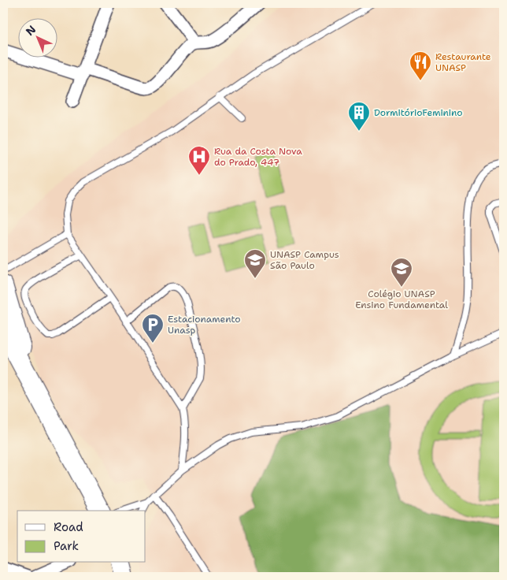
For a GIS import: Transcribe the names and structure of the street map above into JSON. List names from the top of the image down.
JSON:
{
  "places": {
    "restaurant": ["Restaurante UNASP"],
    "building": ["DormitórioFeminino"],
    "hospital": ["Rua da Costa Nova do Prado, 447"],
    "school or university": ["UNASP Campus São Paulo", "Colégio UNASP Ensino Fundamental"],
    "parking": ["Estacionamento Unasp"]
  },
  "legend": ["Road", "Park"],
  "north": "top left"
}
